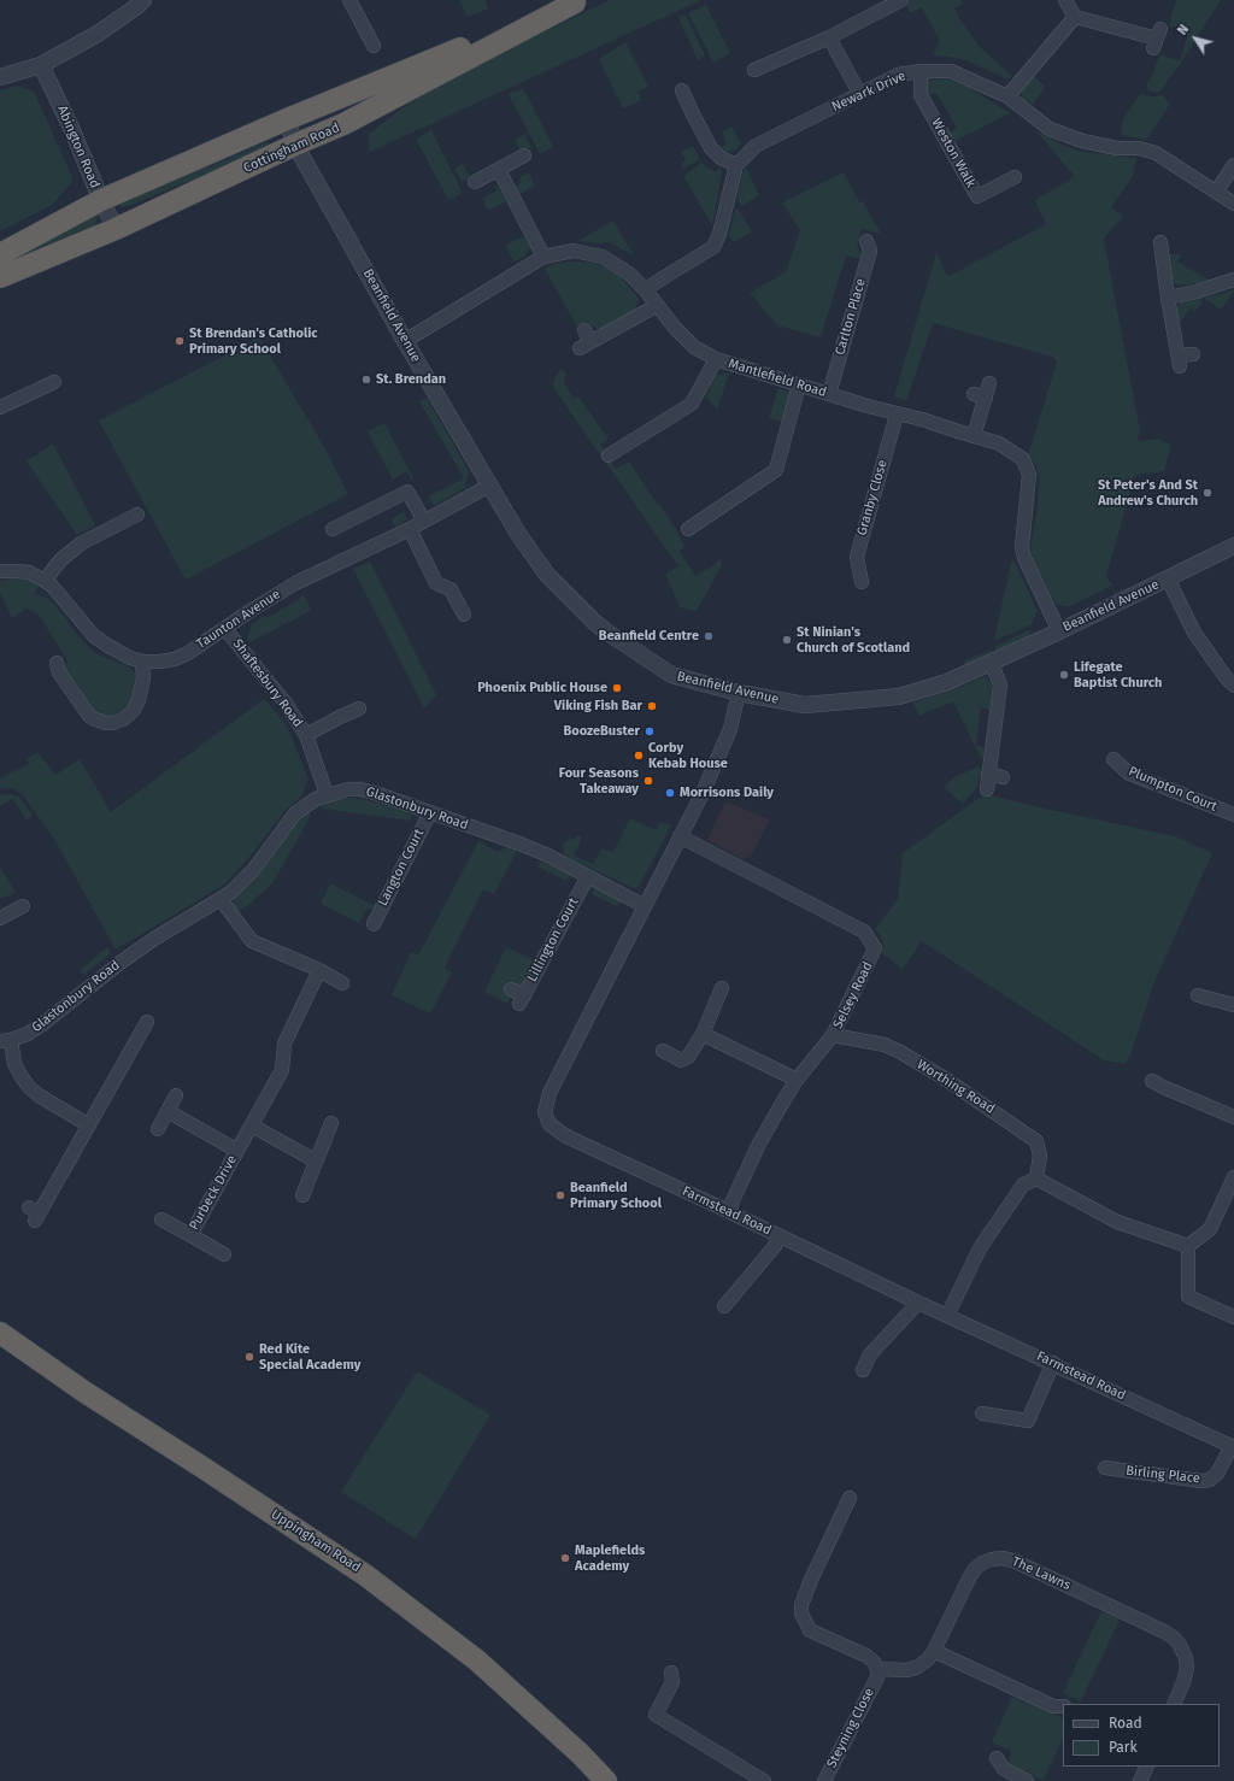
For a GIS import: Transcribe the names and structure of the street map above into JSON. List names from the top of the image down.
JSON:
{
  "streets": {
    "highway": ["Cottingham Road", "Uppingham Road"],
    "street": [
      "Newark Drive",
      "Abington Road",
      "Weston Walk",
      "Beanfield Avenue",
      "Carlton Place",
      "Mantlefield Road",
      "Granby Close",
      "Taunton Avenue",
      "Shaftesbury Road",
      "Plumpton Court",
      "Glastonbury Road",
      "Langton Court",
      "Lillington Court",
      "Selsey Road",
      "Worthing Road",
      "Purbeck Drive",
      "Farmstead Road",
      "Birling Place",
      "The Lawns",
      "Steyning Close"
    ]
  },
  "crossings": [
    ["Newark Drive", "Weston Walk"],
    ["Abington Road", "Cottingham Road"],
    ["Cottingham Road", "Beanfield Avenue"],
    ["Beanfield Avenue", "Mantlefield Road"],
    ["Beanfield Avenue", "Taunton Avenue"],
    ["Beanfield Avenue", "Farmstead Road"],
    ["Carlton Place", "Mantlefield Road"],
    ["Mantlefield Road", "Granby Close"],
    ["Taunton Avenue", "Shaftesbury Road"],
    ["Shaftesbury Road", "Glastonbury Road"],
    ["Glastonbury Road", "Langton Court"],
    ["Glastonbury Road", "Lillington Court"],
    ["Glastonbury Road", "Farmstead Road"],
    ["Selsey Road", "Worthing Road"],
    ["Selsey Road", "Farmstead Road"],
    ["Farmstead Road", "Birling Place"]
  ],
  "places": [
    "St Brendan's Catholic Primary School",
    "St. Brendan",
    "St Peter's And St Andrew's Church",
    "Beanfield Centre",
    "St Ninian's Church of Scotland",
    "Lifegate Baptist Church",
    "Phoenix Public House",
    "Viking Fish Bar",
    "BoozeBuster",
    "Corby Kebab House",
    "Four Seasons Takeaway",
    "Morrisons Daily",
    "Beanfield Primary School",
    "Red Kite Special Academy",
    "Maplefields Academy"
  ],
  "legend": ["Road", "Park"],
  "north": "top left"
}
